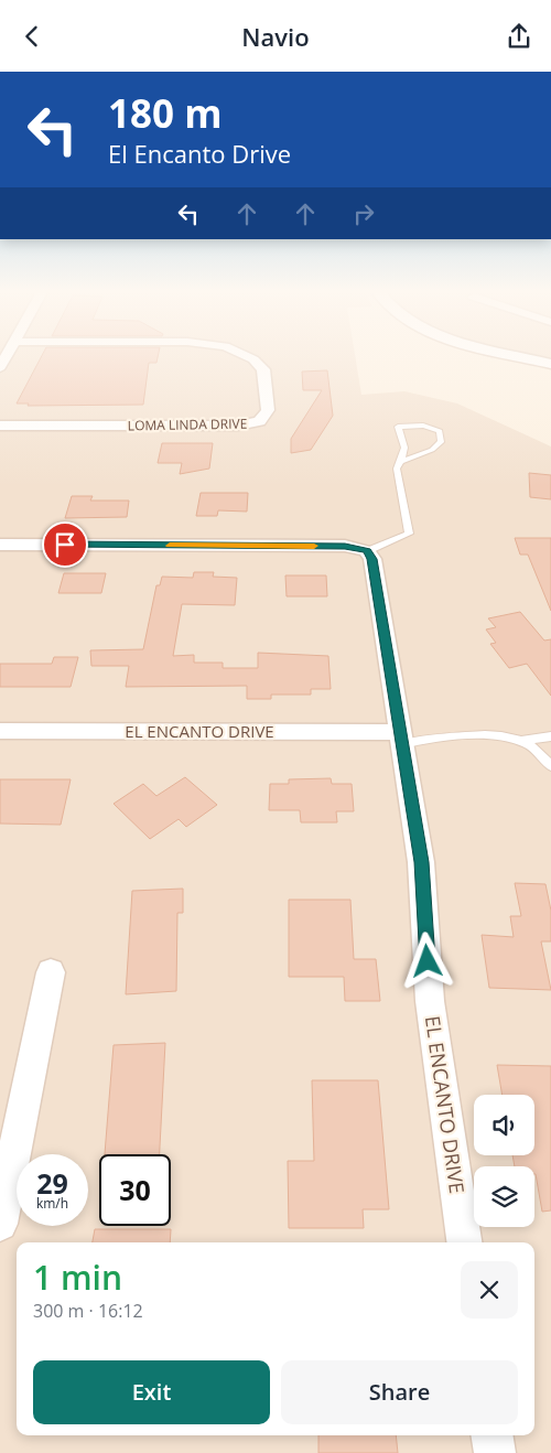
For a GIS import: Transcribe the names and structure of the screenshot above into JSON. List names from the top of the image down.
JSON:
{
  "streets": {
    "street": ["LOMA LINDA DRIVE", "EL ENCANTO DRIVE"]
  },
  "page": {
    "header": "Navio",
    "turn": ["180 m", "El Encanto Drive"],
    "speed": "29 km/h",
    "limit": "30",
    "heading": ["1 min", "300 m · 16:12"],
    "buttons": ["Exit", "Share"]
  }
}
